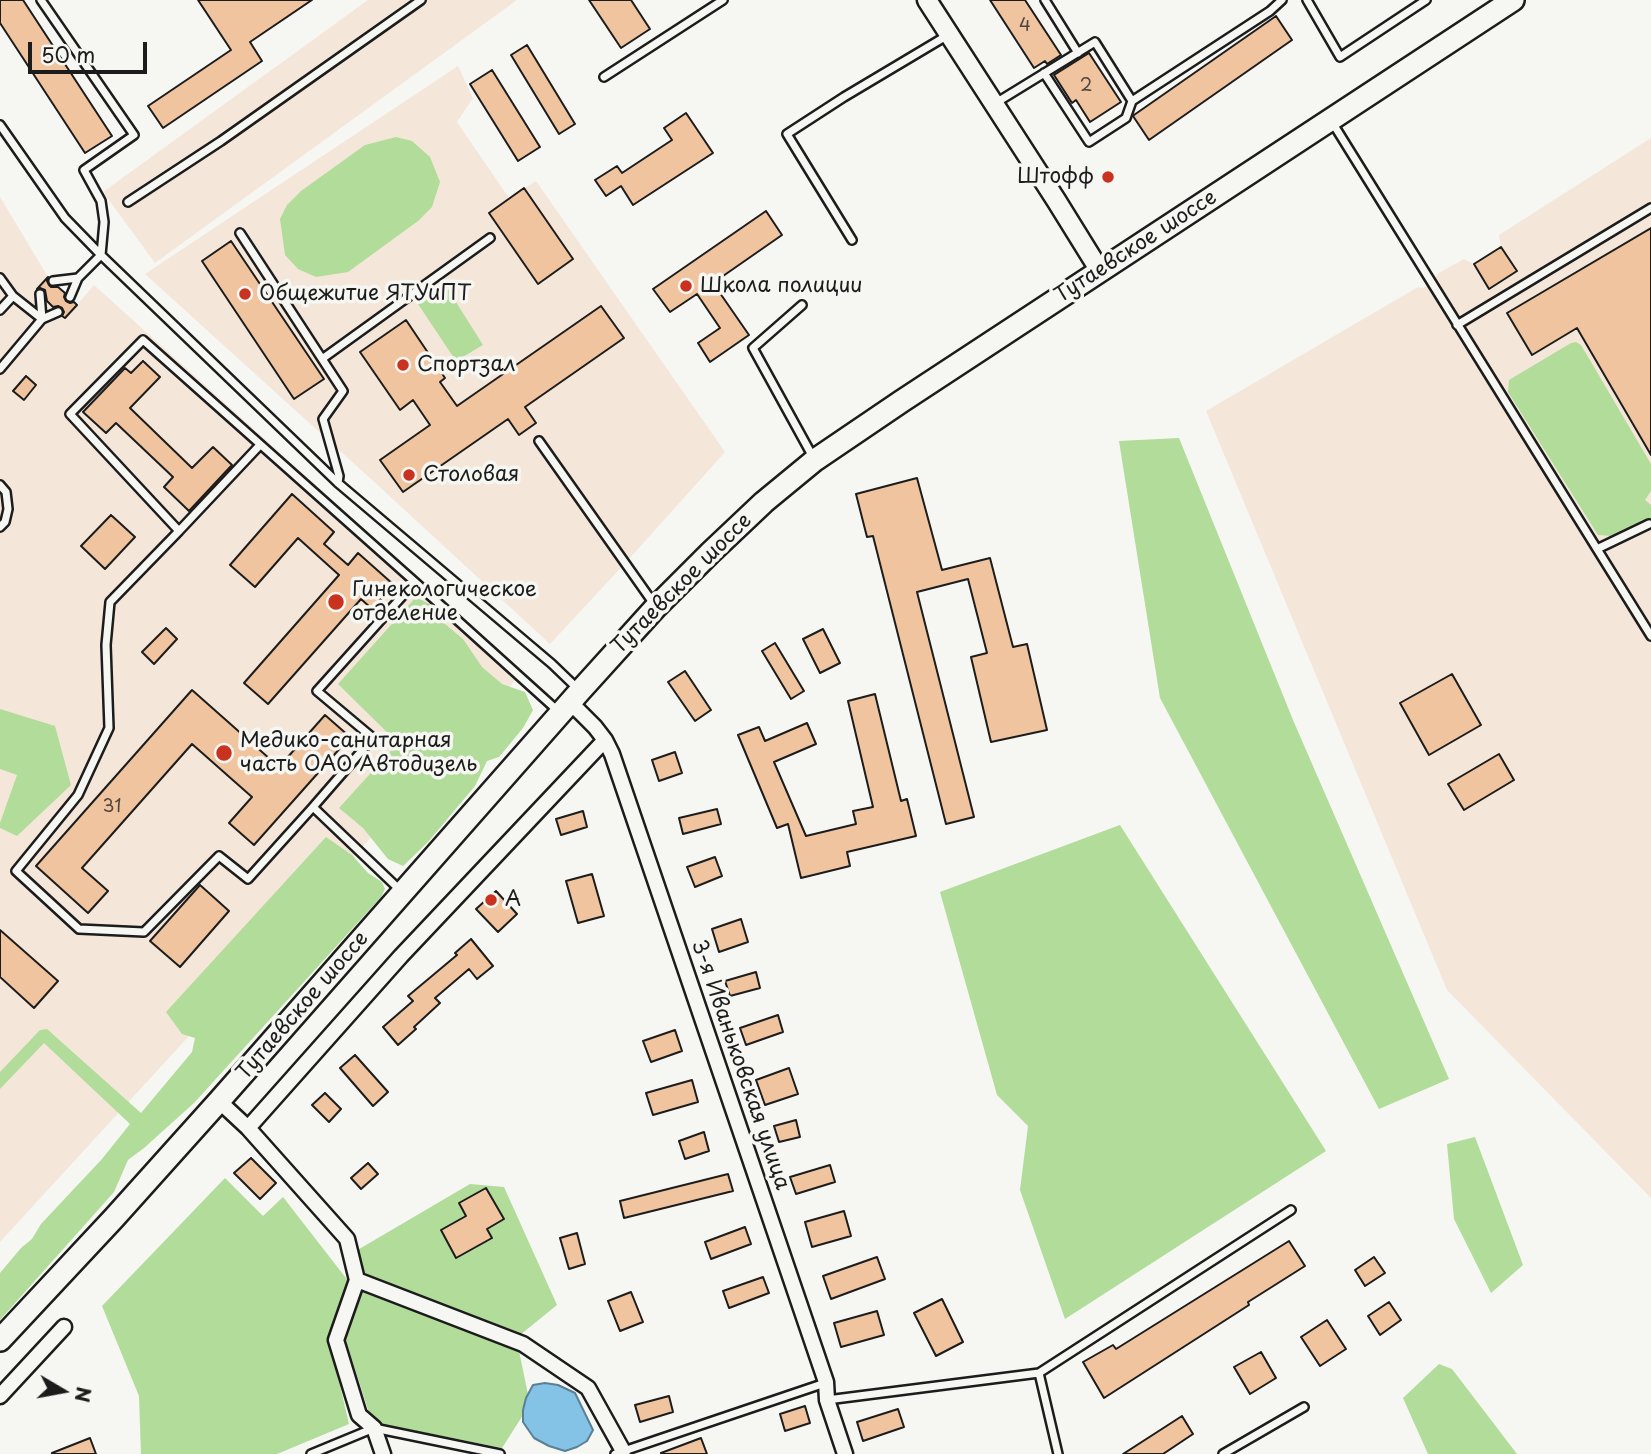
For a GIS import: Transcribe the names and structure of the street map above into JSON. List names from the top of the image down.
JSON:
{
  "streets": {
    "main road": ["Тутаевское шоссе"],
    "street": ["3-я Иваньковская улица"]
  },
  "crossings": [
    ["Тутаевское шоссе", "3-я Иваньковская улица"]
  ],
  "places": [
    "Штофф",
    "Школа полиции",
    "Общежитие ЯТУиПТ",
    "Спортзал",
    "Столовая",
    "Гинекологическое отделение",
    "Медико-санитарная часть ОАО Автодизель",
    "А"
  ],
  "house_numbers": ["4", "2", "31"],
  "scale_bar": "50 m",
  "north": "right"
}
